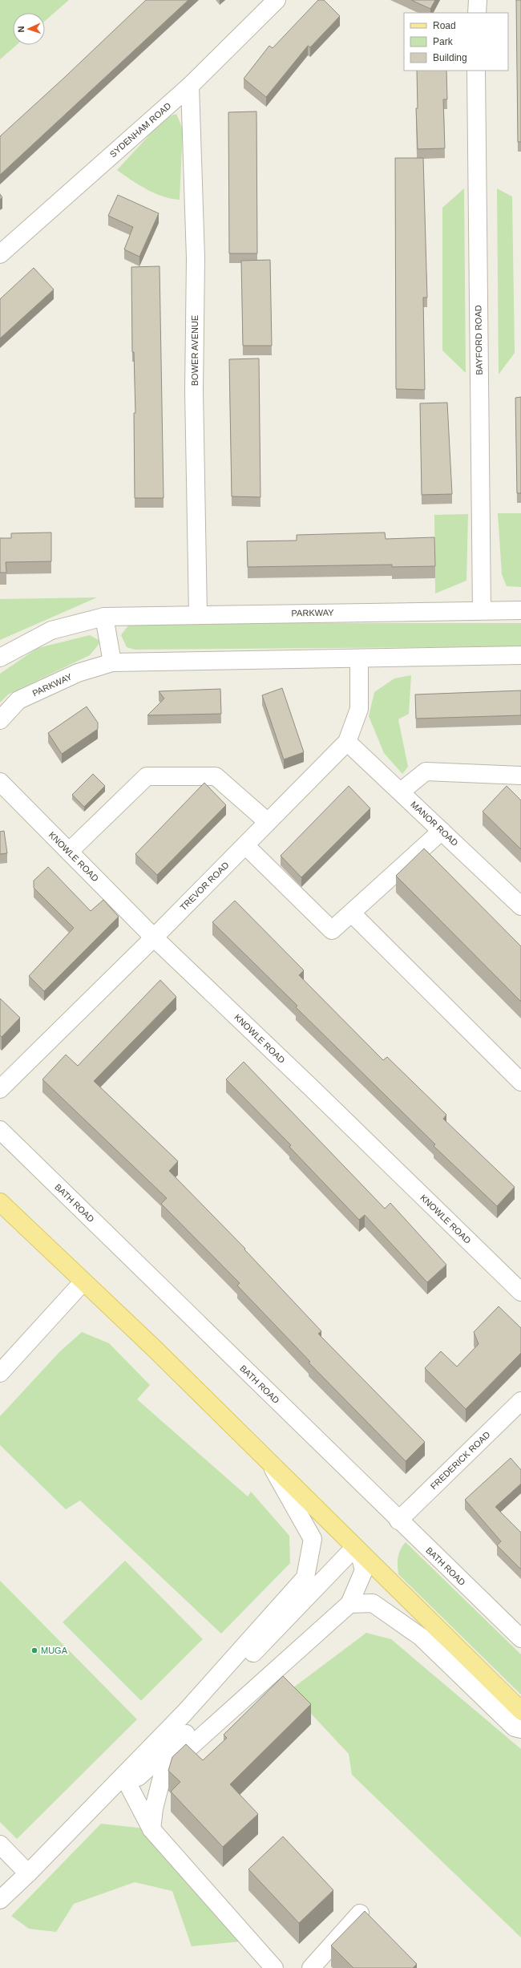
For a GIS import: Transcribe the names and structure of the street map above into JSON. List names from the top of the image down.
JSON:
{
  "streets": {
    "street": [
      "SYDENHAM ROAD",
      "BAYFORD ROAD",
      "BOWER AVENUE",
      "PARKWAY",
      "MANOR ROAD",
      "KNOWLE ROAD",
      "TREVOR ROAD",
      "BATH ROAD",
      "FREDERICK ROAD"
    ]
  },
  "crossings": [
    ["SYDENHAM ROAD", "BOWER AVENUE"],
    ["BAYFORD ROAD", "PARKWAY"],
    ["BOWER AVENUE", "PARKWAY"],
    ["PARKWAY", "TREVOR ROAD"],
    ["MANOR ROAD", "TREVOR ROAD"],
    ["KNOWLE ROAD", "TREVOR ROAD"],
    ["BATH ROAD", "FREDERICK ROAD"]
  ],
  "places": ["MUGA"],
  "legend": ["Road", "Park", "Building"],
  "north": "left"
}
